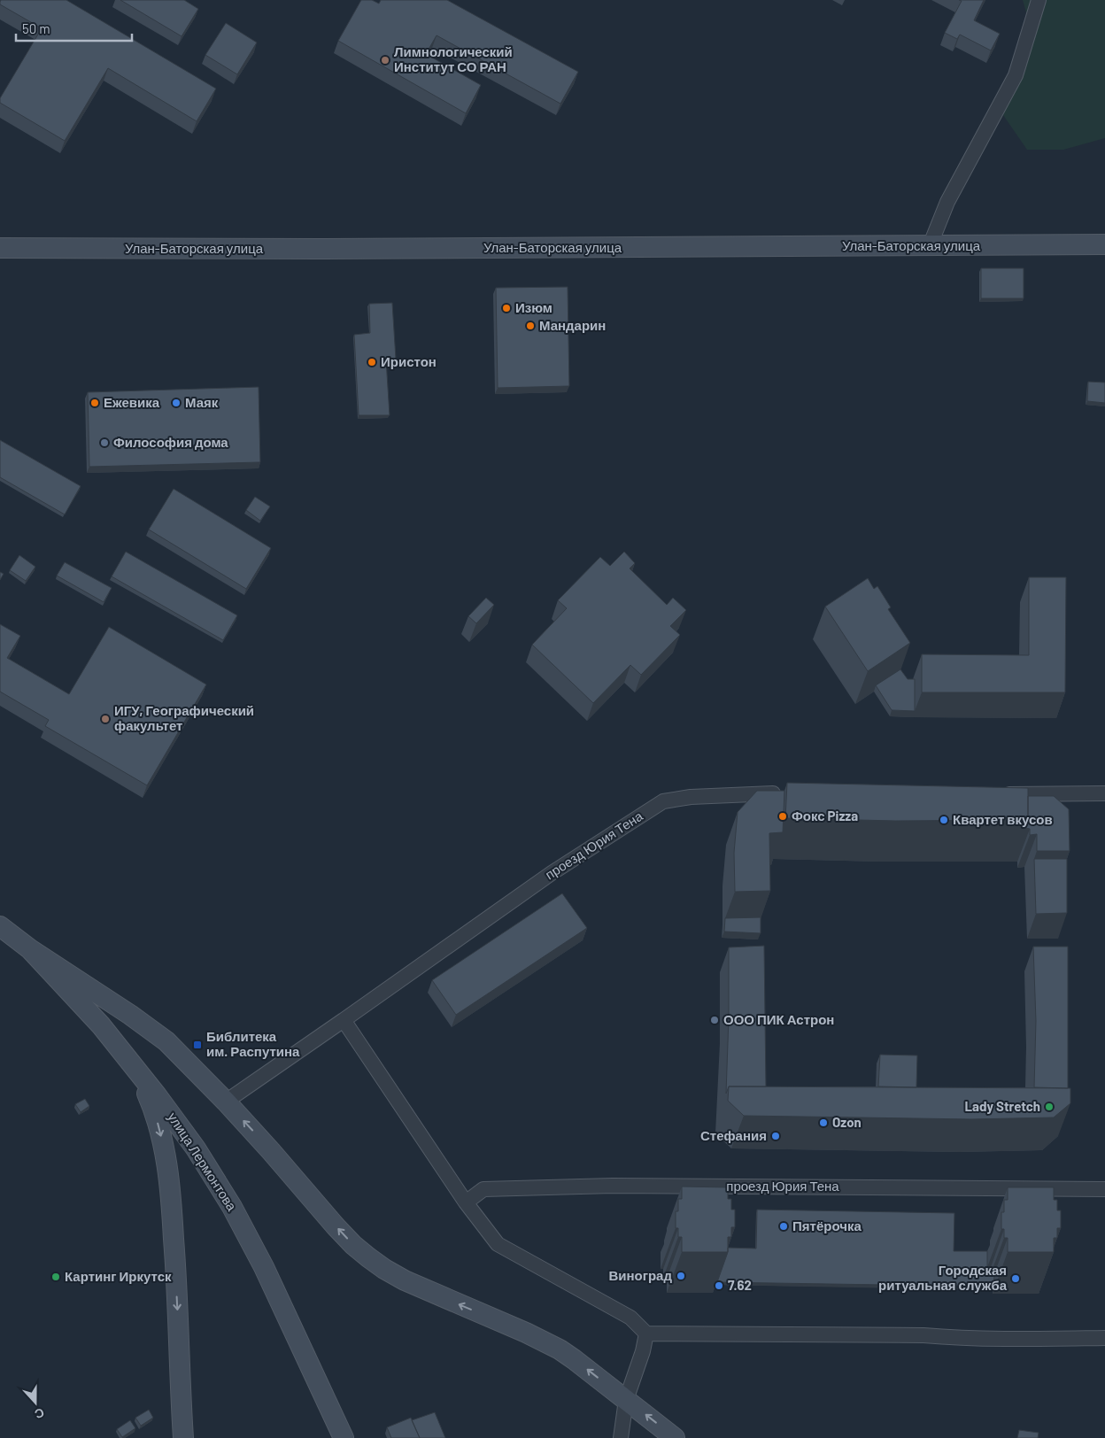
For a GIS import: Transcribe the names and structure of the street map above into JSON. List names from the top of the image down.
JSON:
{
  "streets": {
    "main road": ["Улан-Баторская улица", "улица Лермонтова"],
    "street": ["проезд Юрия Тена"]
  },
  "places": {
    "other": [
      "Лимнологический Институт СО РАН",
      "Изюм",
      "Мандарин",
      "Иристон",
      "Ежевика",
      "Маяк",
      "Философия дома",
      "ИГУ, Географический факультет",
      "Фокс Pizza",
      "Квартет вкусов",
      "ООО ПИК Астрон",
      "Lady Stretch",
      "Ozon",
      "Стефания",
      "Пятёрочка",
      "Виноград",
      "Картинг Иркутск",
      "Городская ритуальная служба",
      "7.62"
    ],
    "transit": ["Библитека им. Распутина"]
  },
  "scale_bar": "50 m",
  "north": "bottom"
}
